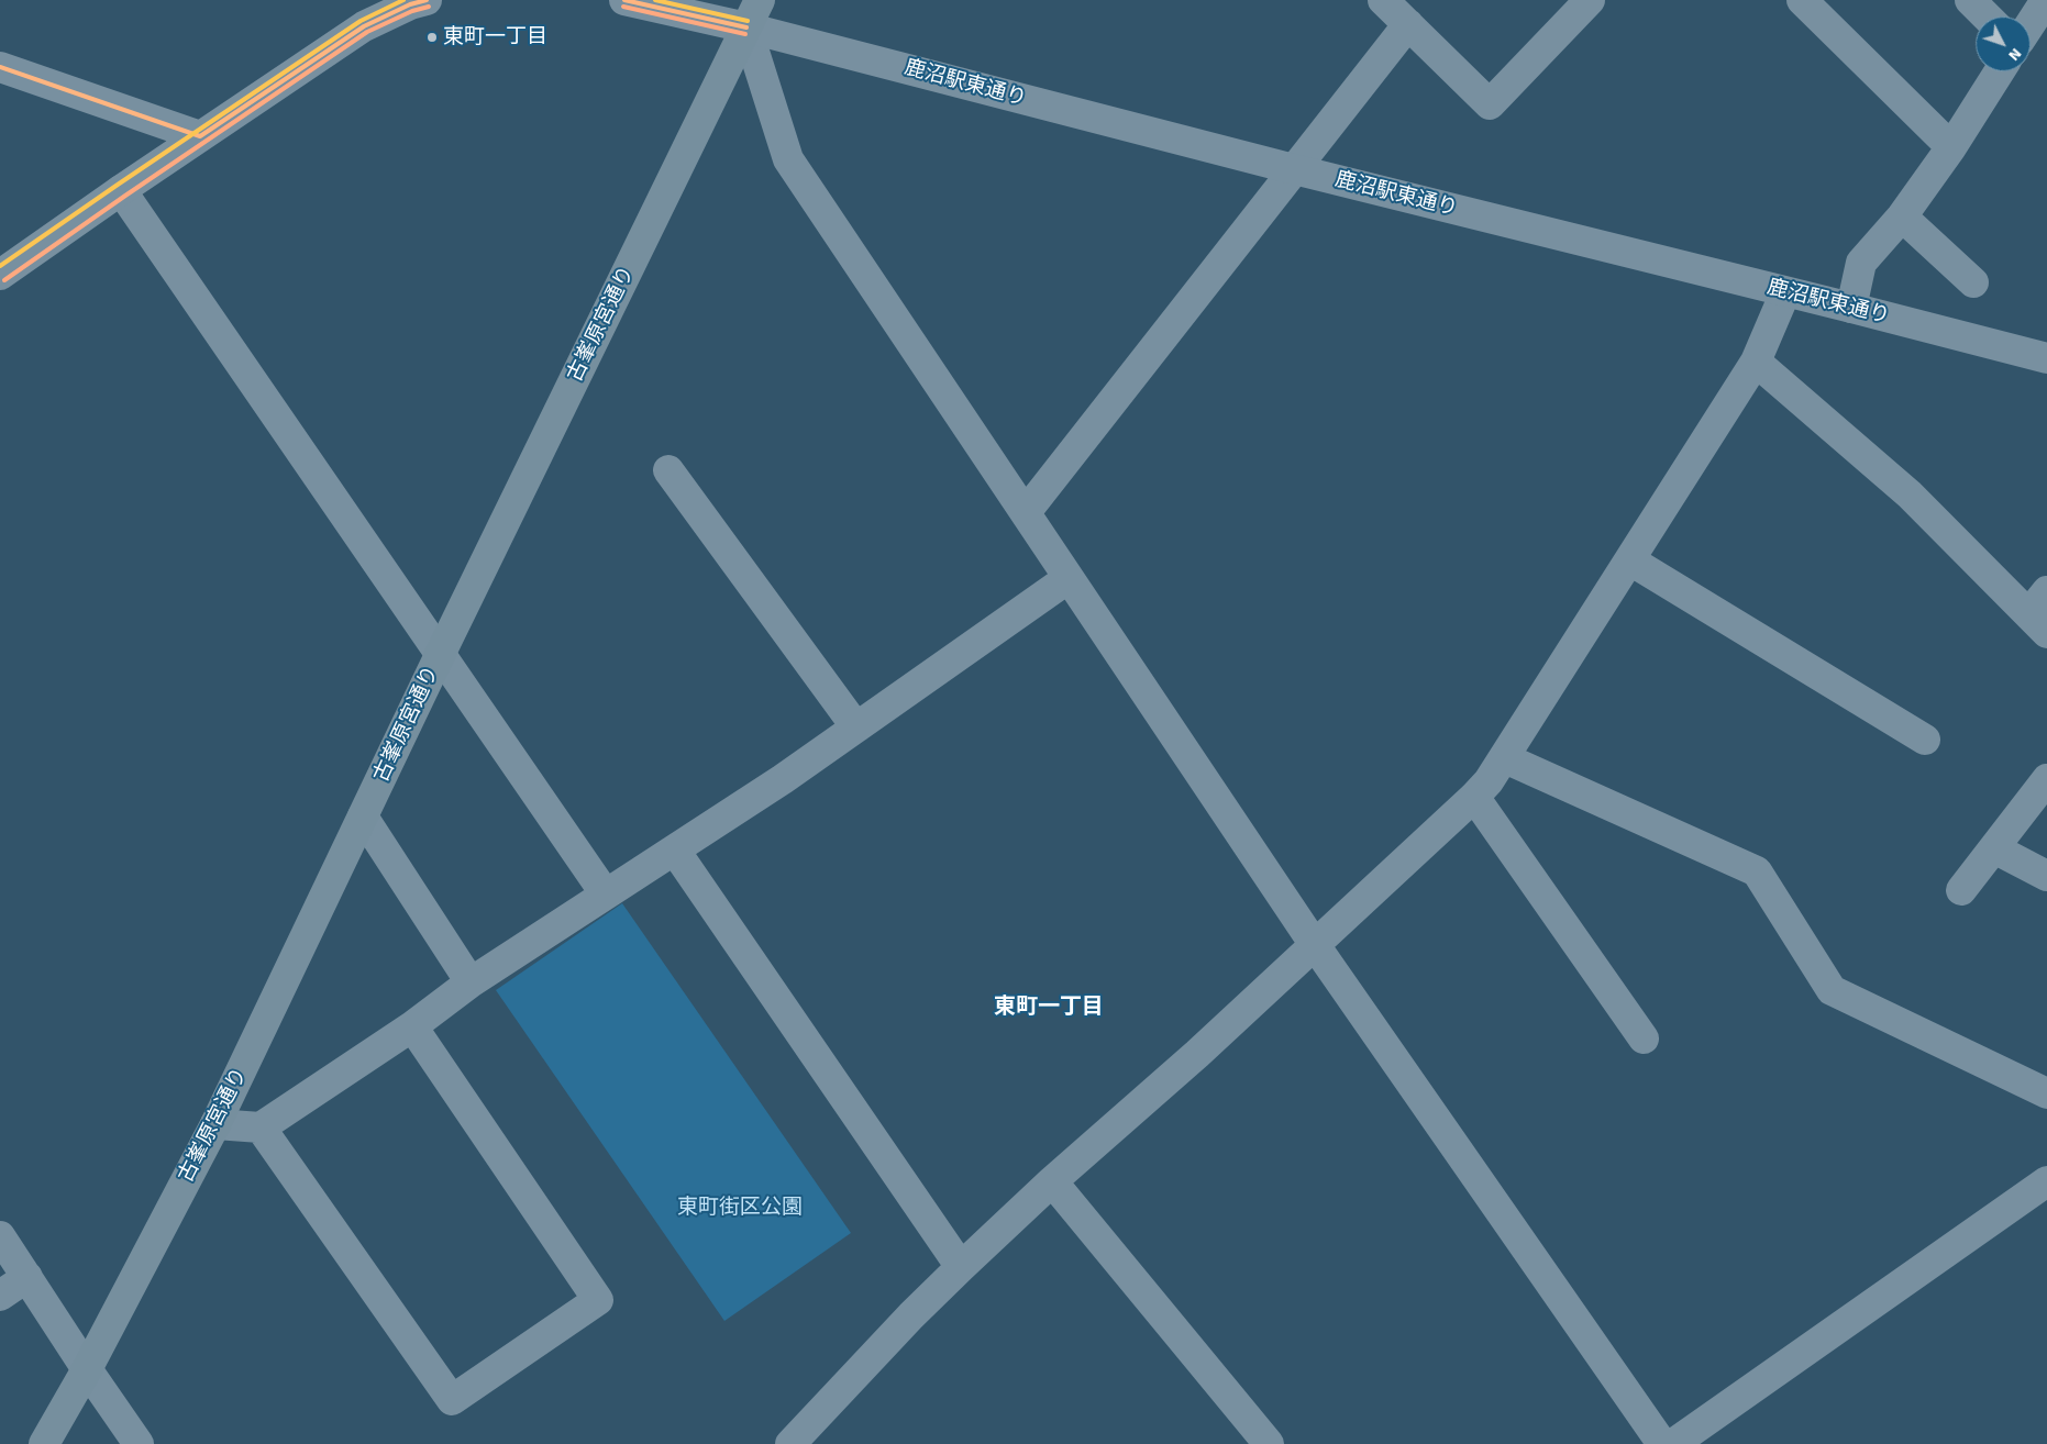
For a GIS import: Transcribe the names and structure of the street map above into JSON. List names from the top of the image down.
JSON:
{
  "streets": {
    "main road": ["古峯原宮通り"],
    "street": ["鹿沼駅東通り"]
  },
  "crossings": [
    ["鹿沼駅東通り", "古峯原宮通り"]
  ],
  "districts": ["東町一丁目"],
  "parks": ["東町街区公園"],
  "places": ["東町一丁目"],
  "north": "bottom right"
}
